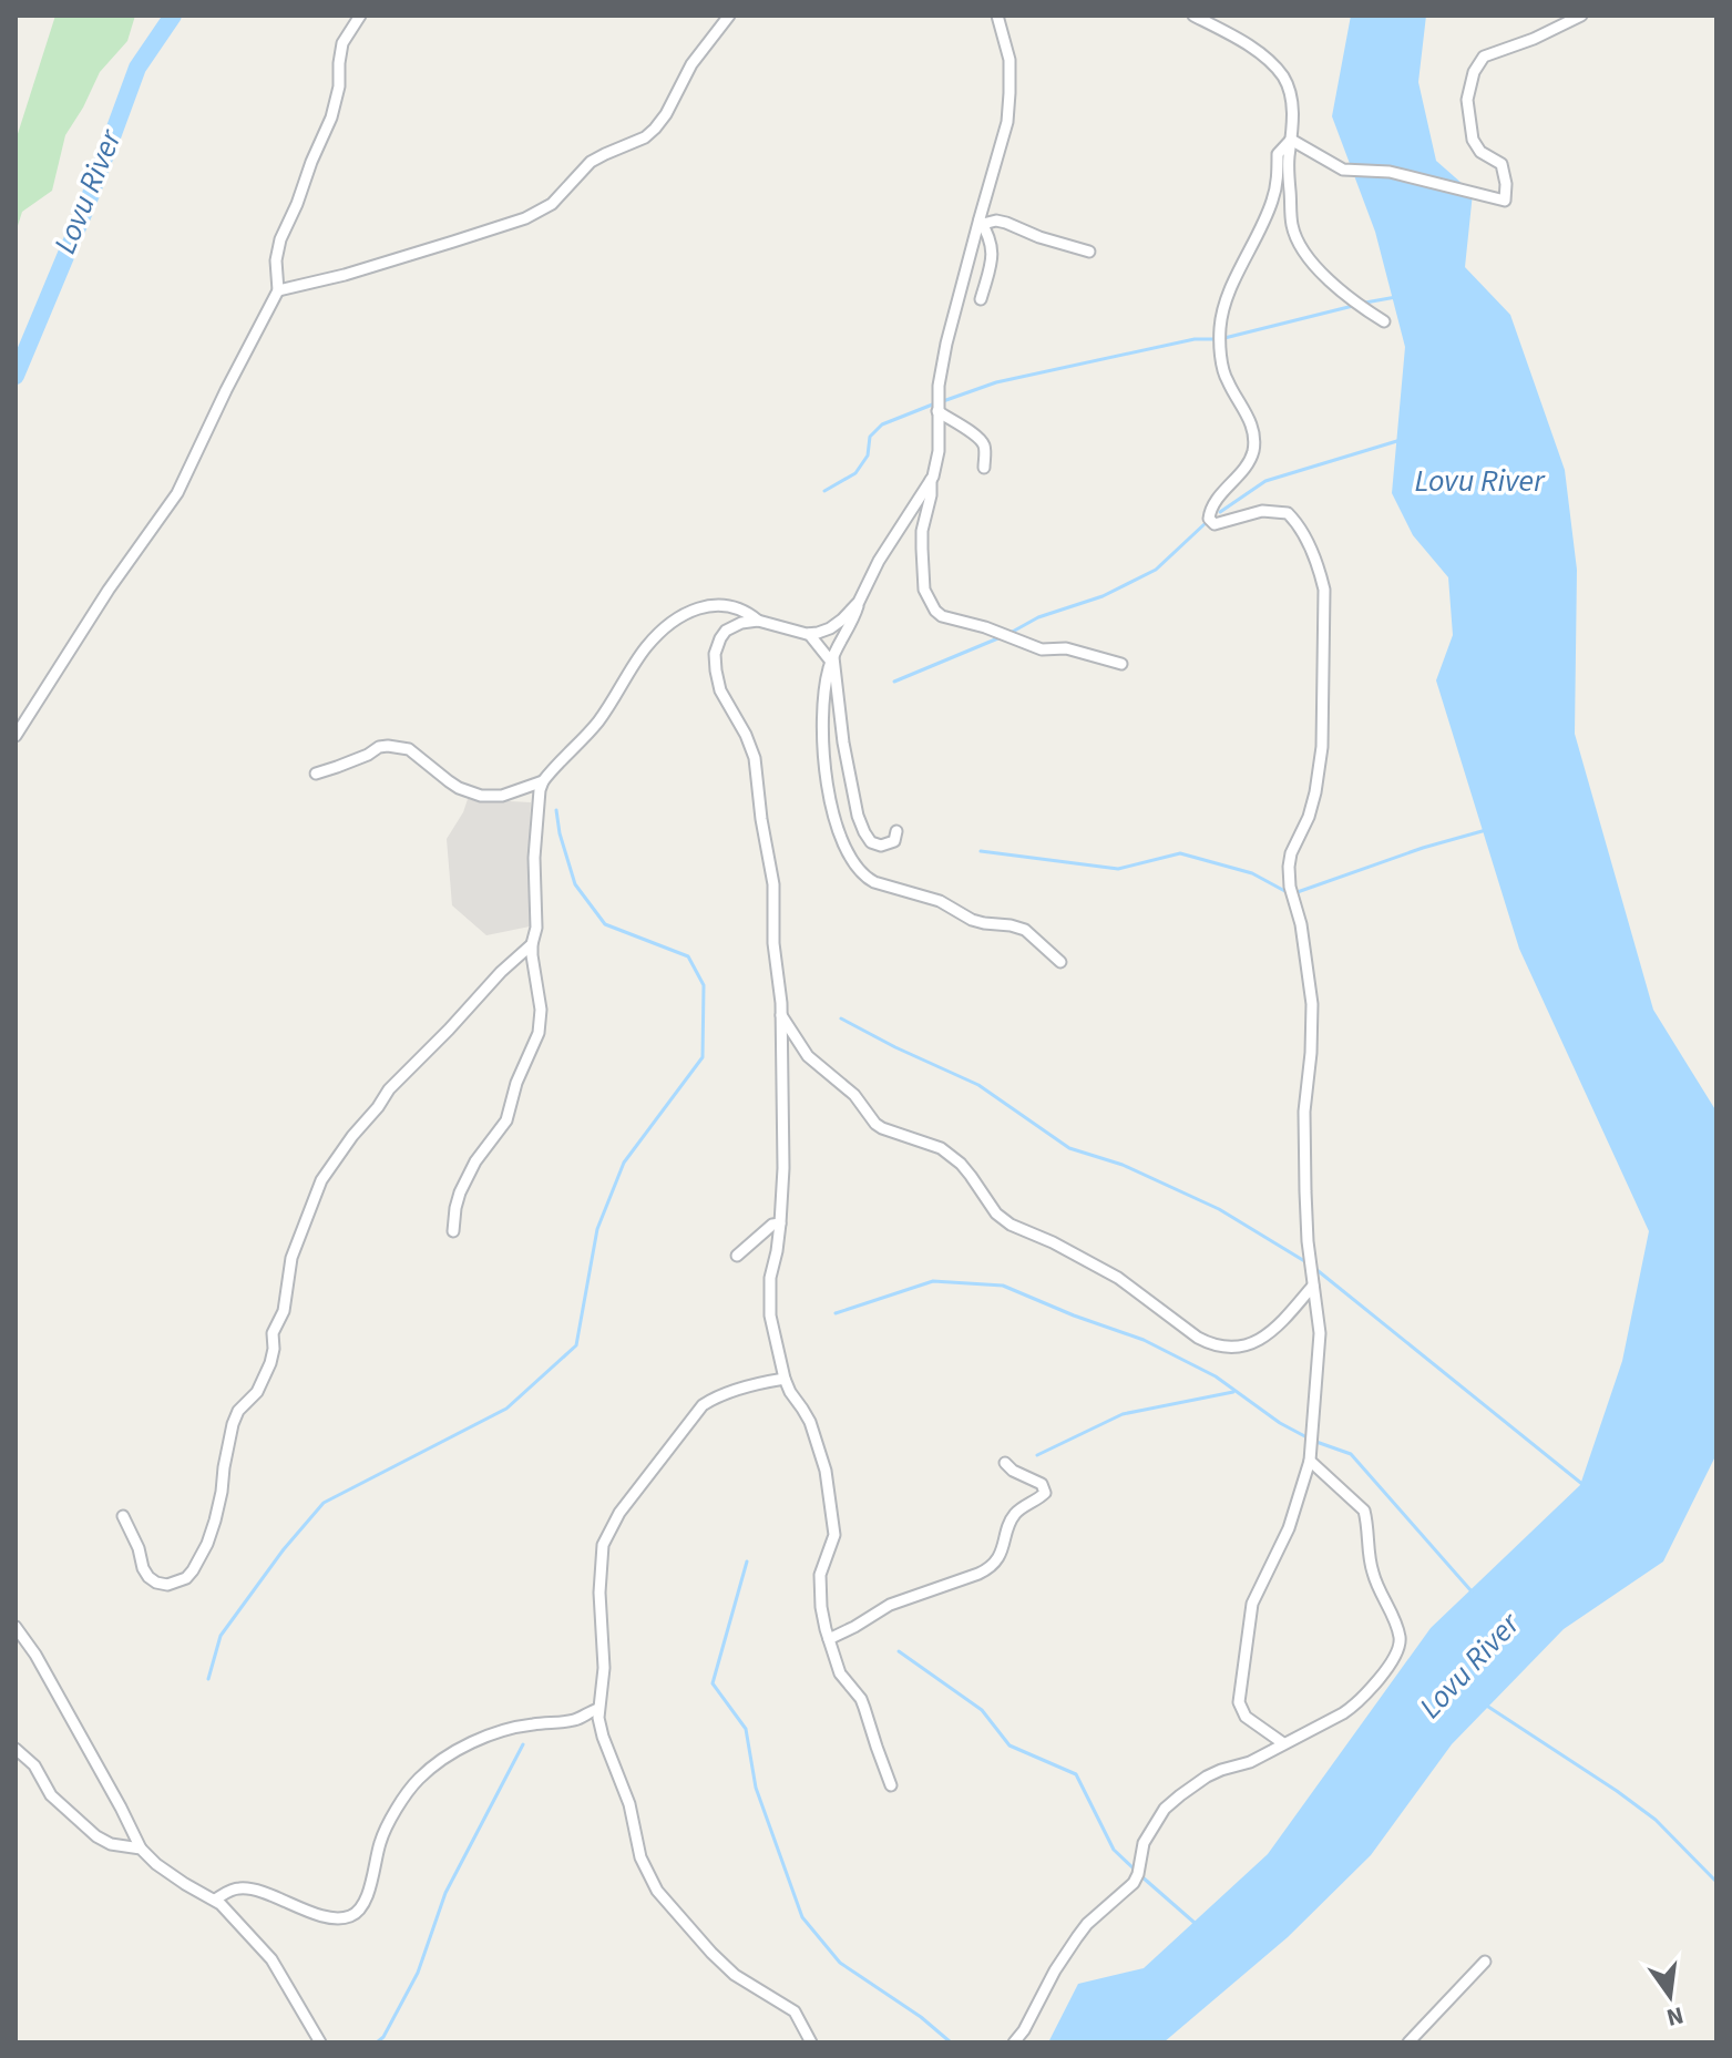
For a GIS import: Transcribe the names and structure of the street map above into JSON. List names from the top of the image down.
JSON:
{
  "water": ["Lovu River"],
  "north": "bottom"
}
